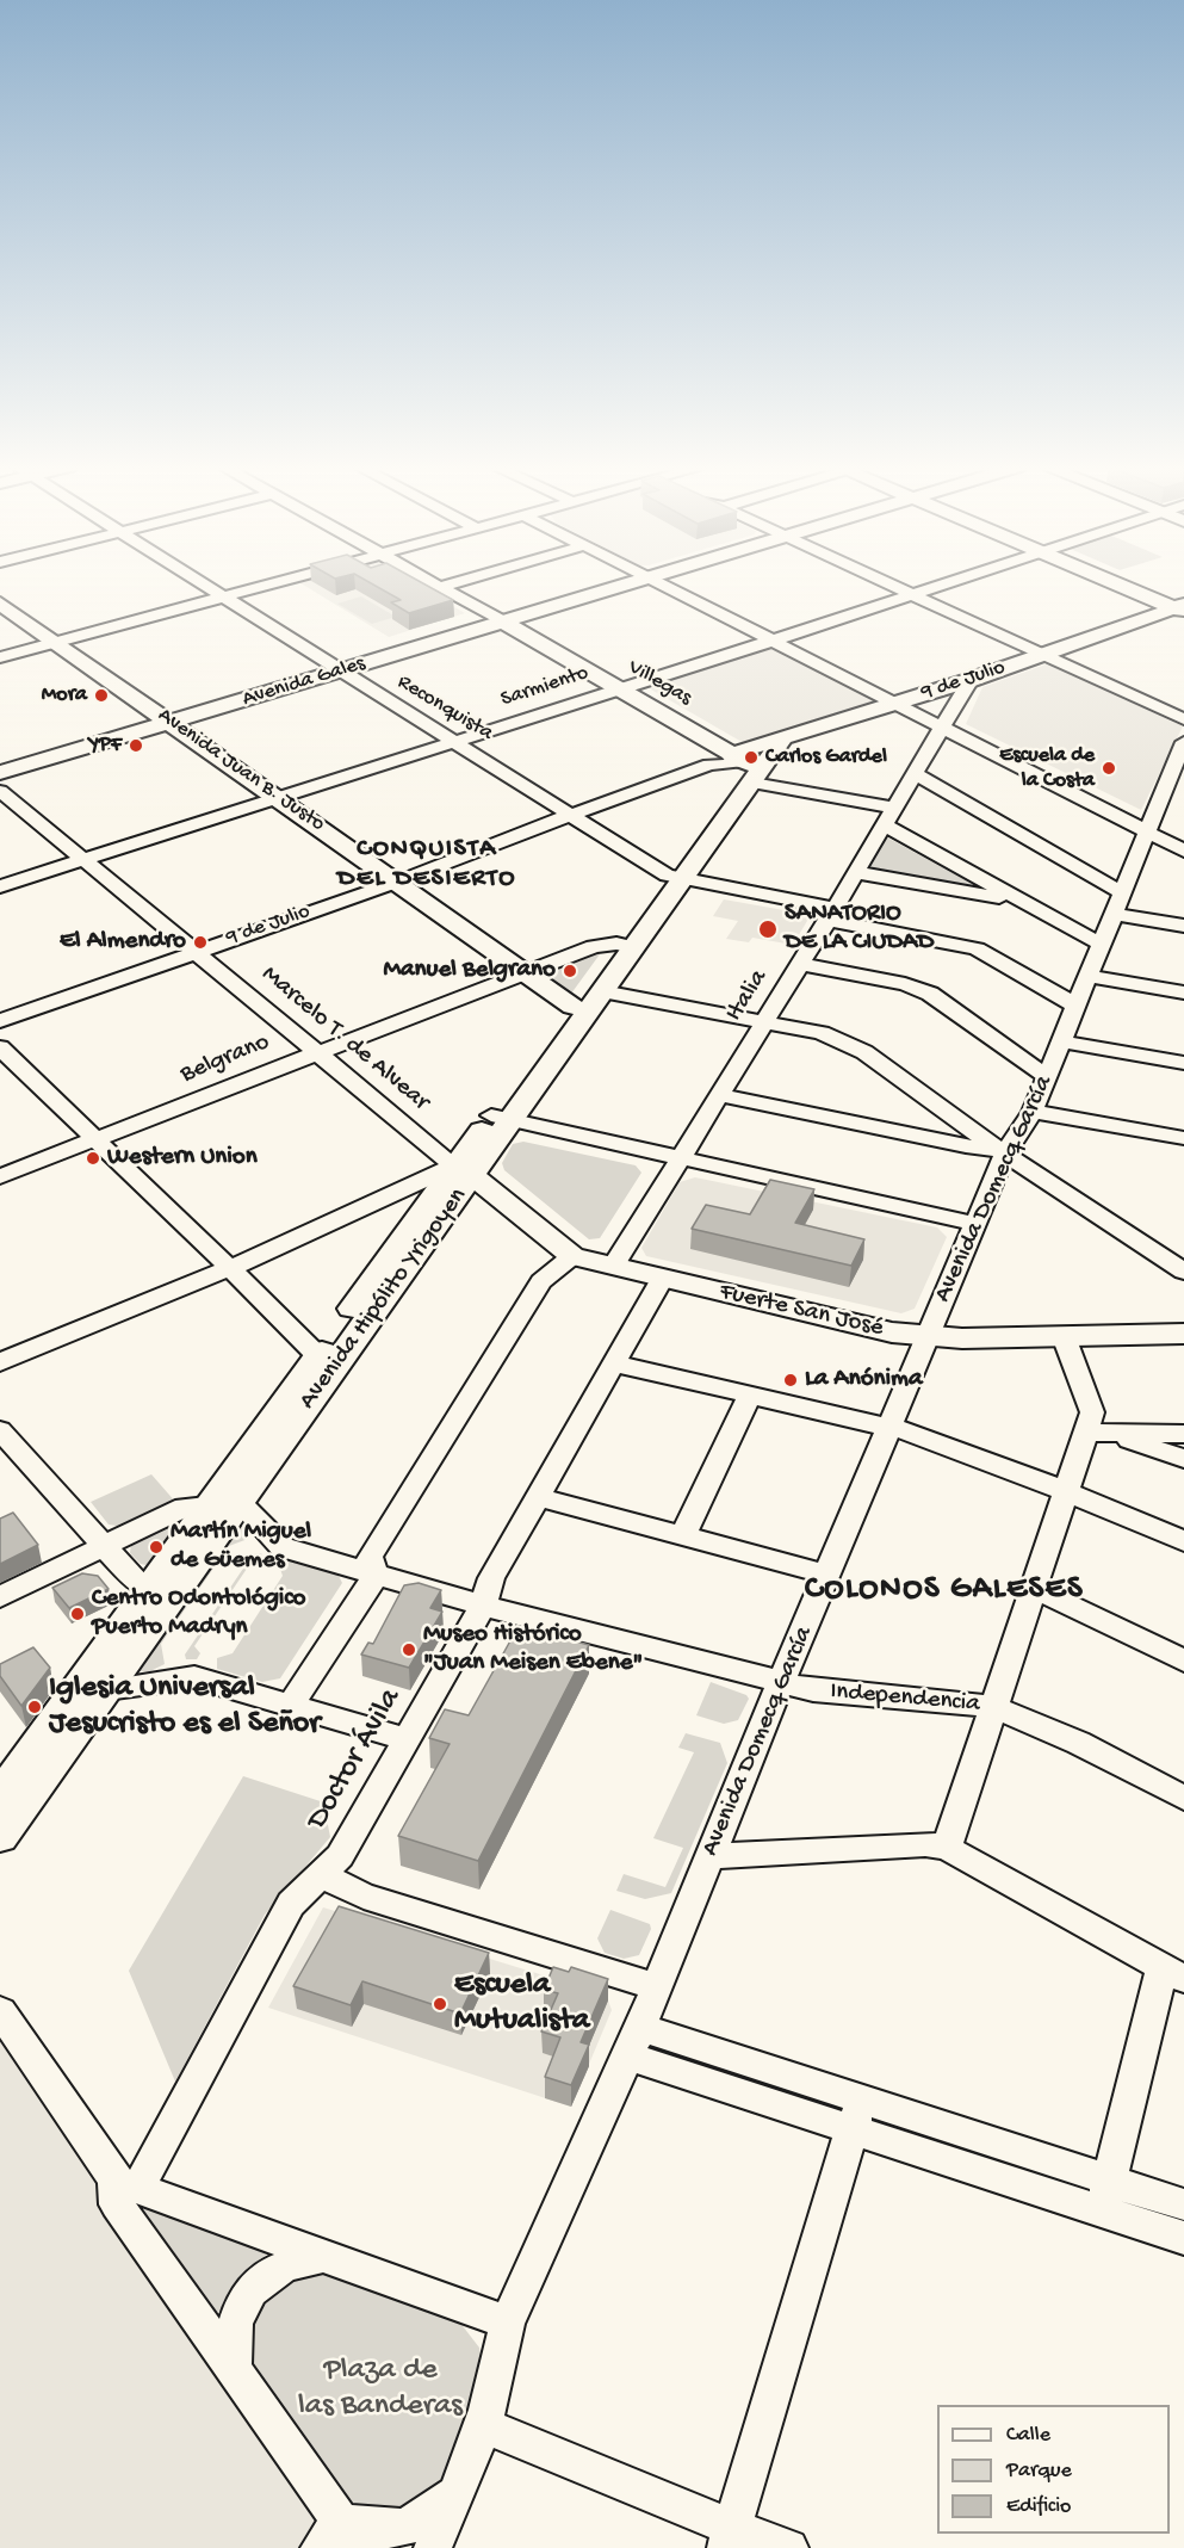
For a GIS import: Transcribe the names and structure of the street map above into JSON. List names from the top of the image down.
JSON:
{
  "streets": {
    "main road": [
      "9 de Julio",
      "Avenida Gales",
      "Villegas",
      "Avenida Juan B. Justo",
      "Avenida Hipólito Yrigoyen",
      "Fuerte San José"
    ],
    "street": [
      "Sarmiento",
      "Reconquista",
      "Italia",
      "Marcelo T. de Alvear",
      "Belgrano",
      "Avenida Domecq García",
      "Independencia",
      "Doctor Ávila"
    ]
  },
  "crossings": [
    ["9 de Julio", "Villegas"],
    ["9 de Julio", "Reconquista"],
    ["9 de Julio", "Avenida Juan B. Justo"],
    ["9 de Julio", "Italia"],
    ["9 de Julio", "Marcelo T. de Alvear"],
    ["9 de Julio", "Avenida Hipólito Yrigoyen"],
    ["Avenida Gales", "Villegas"],
    ["Avenida Gales", "Reconquista"],
    ["Avenida Gales", "Avenida Juan B. Justo"],
    ["Villegas", "Sarmiento"],
    ["Villegas", "Avenida Hipólito Yrigoyen"],
    ["Sarmiento", "Reconquista"],
    ["Sarmiento", "Avenida Juan B. Justo"],
    ["Sarmiento", "Marcelo T. de Alvear"],
    ["Reconquista", "Avenida Hipólito Yrigoyen"],
    ["Avenida Juan B. Justo", "Belgrano"],
    ["Avenida Juan B. Justo", "Avenida Hipólito Yrigoyen"],
    ["Italia", "Fuerte San José"],
    ["Marcelo T. de Alvear", "Belgrano"],
    ["Marcelo T. de Alvear", "Avenida Hipólito Yrigoyen"],
    ["Marcelo T. de Alvear", "Fuerte San José"],
    ["Belgrano", "Avenida Hipólito Yrigoyen"],
    ["Avenida Domecq García", "Fuerte San José"],
    ["Avenida Domecq García", "Independencia"],
    ["Avenida Hipólito Yrigoyen", "Fuerte San José"],
    ["Avenida Hipólito Yrigoyen", "Independencia"],
    ["Fuerte San José", "Doctor Ávila"],
    ["Independencia", "Doctor Ávila"]
  ],
  "districts": ["CONQUISTA DEL DESIERTO", "COLONOS GALESES"],
  "parks": ["Plaza de las Banderas"],
  "places": [
    "Mora",
    "YPF",
    "Carlos Gardel",
    "Escuela de la Costa",
    "SANATORIO DE LA CIUDAD",
    "El Almendro",
    "Manuel Belgrano",
    "Western Union",
    "La Anónima",
    "Martín Miguel de Güemes",
    "Centro Odontológico Puerto Madryn",
    "Museo Histórico \"Juan Meisen Ebene\"",
    "Iglesia Universal Jesucristo es el Señor",
    "Escuela Mutualista"
  ],
  "legend": ["Calle", "Parque", "Edificio"]
}
